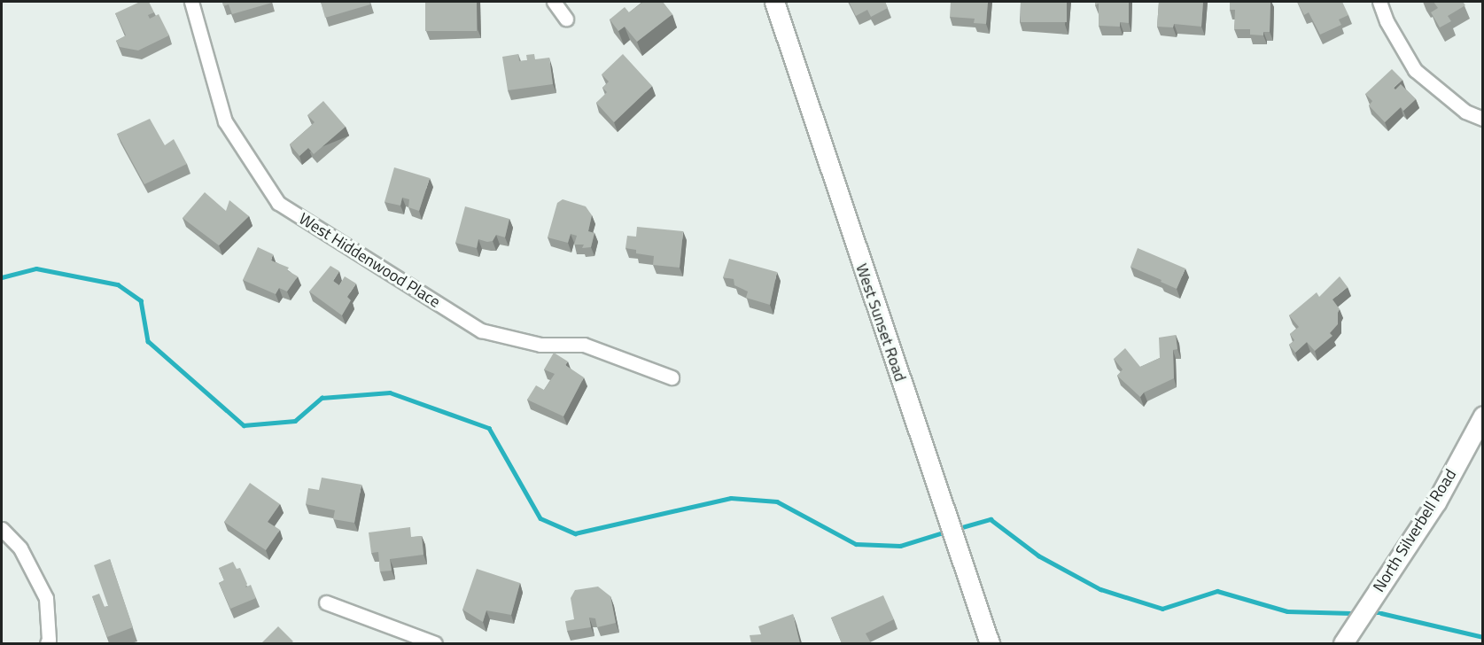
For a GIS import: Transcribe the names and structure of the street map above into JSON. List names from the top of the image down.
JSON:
{
  "streets": {
    "street": ["West Hiddenwood Place", "West Sunset Road", "North Silverbell Road"]
  }
}
